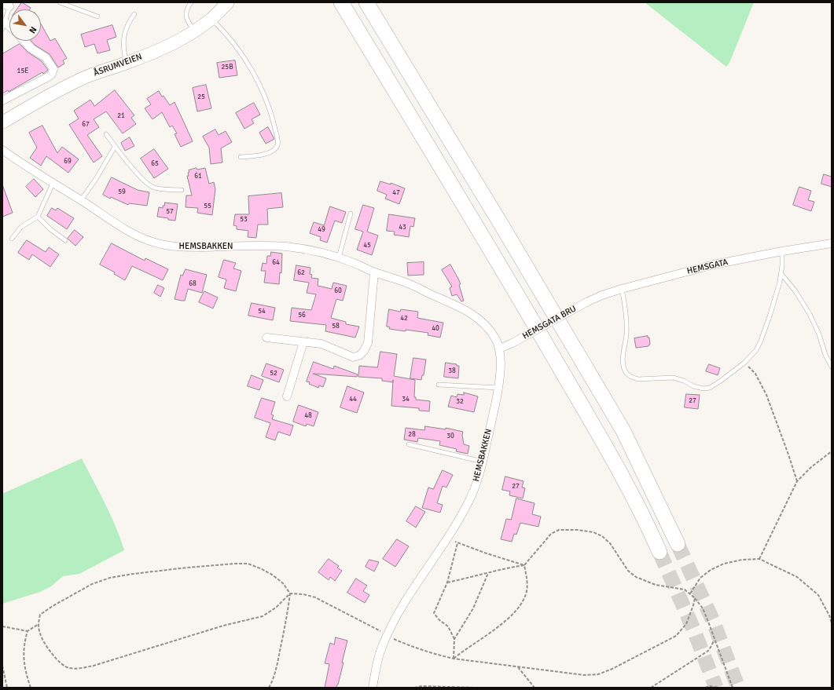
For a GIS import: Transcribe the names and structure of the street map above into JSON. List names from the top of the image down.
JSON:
{
  "streets": {
    "main road": ["ÅSRUMVEIEN"],
    "street": ["HEMSBAKKEN", "HEMSGATA", "HEMSGATA BRU"]
  },
  "crossings": [
    ["HEMSBAKKEN", "HEMSGATA BRU"],
    ["HEMSGATA", "HEMSGATA BRU"]
  ],
  "house_numbers": [
    "25B",
    "15E",
    "25",
    "21",
    "67",
    "69",
    "65",
    "61",
    "59",
    "47",
    "55",
    "57",
    "53",
    "43",
    "49",
    "45",
    "64",
    "62",
    "68",
    "60",
    "54",
    "56",
    "42",
    "58",
    "40",
    "38",
    "52",
    "44",
    "34",
    "27",
    "32",
    "48",
    "28",
    "30",
    "27"
  ],
  "north": "bottom right"
}
